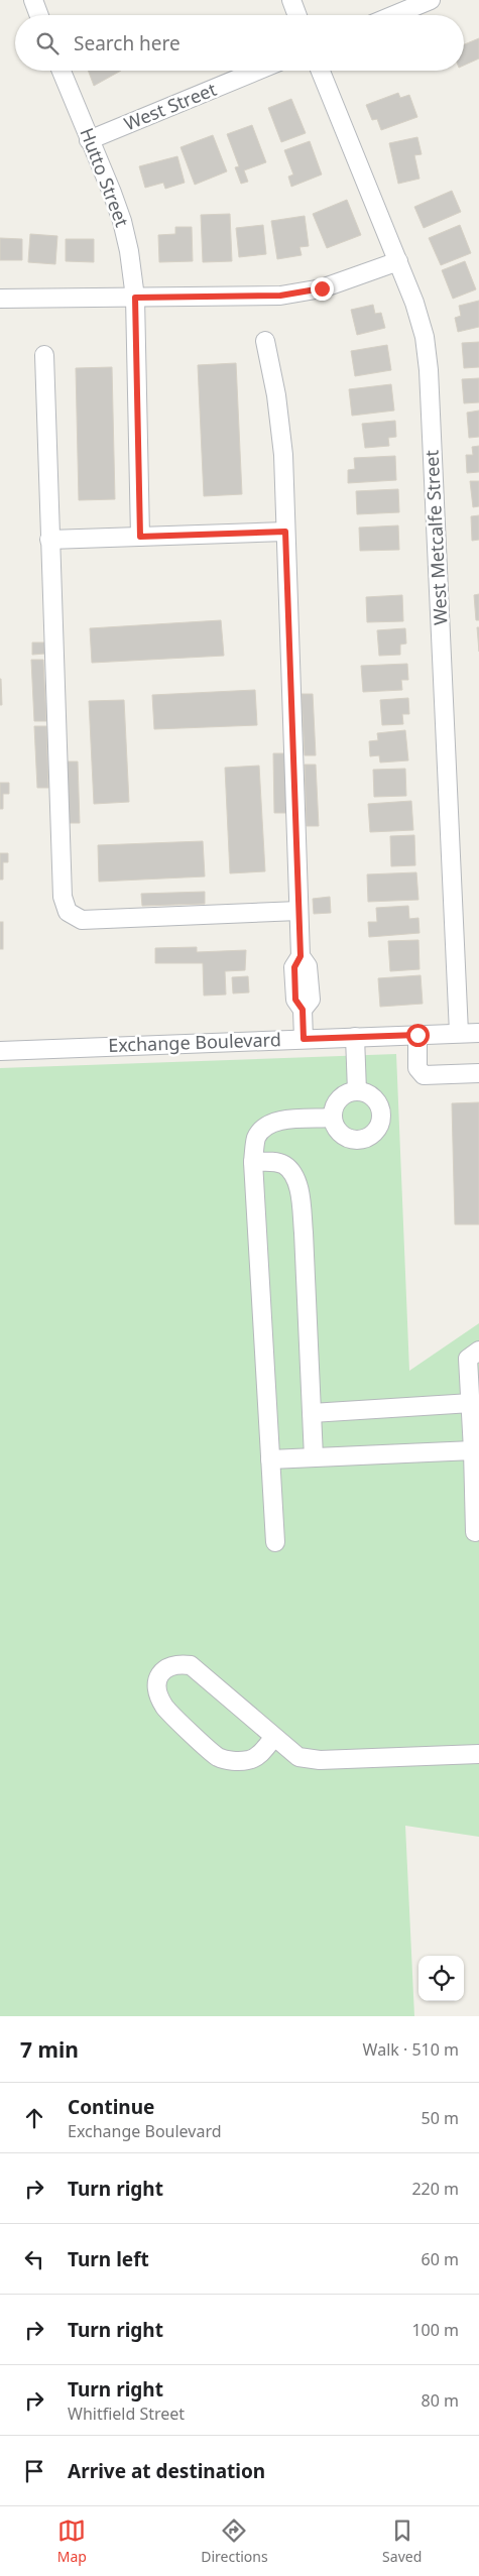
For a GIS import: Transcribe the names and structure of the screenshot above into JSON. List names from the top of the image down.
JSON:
{
  "streets": {
    "street": [
      "West Street",
      "Hutto Street",
      "West Metcalfe Street",
      "Exchange Boulevard"
    ]
  },
  "crossings": [
    ["West Street", "Hutto Street"],
    ["West Metcalfe Street", "Exchange Boulevard"]
  ],
  "page": {
    "search": "Search here",
    "heading": ["7 min", "Walk · 510 m"],
    "list": [
      ["Continue", "Exchange Boulevard", "50 m"],
      ["Turn right", "220 m"],
      ["Turn left", "60 m"],
      ["Turn right", "100 m"],
      ["Turn right", "Whitfield Street", "80 m"],
      "Arrive at destination"
    ],
    "nav": ["Map", "Directions", "Saved"]
  }
}
